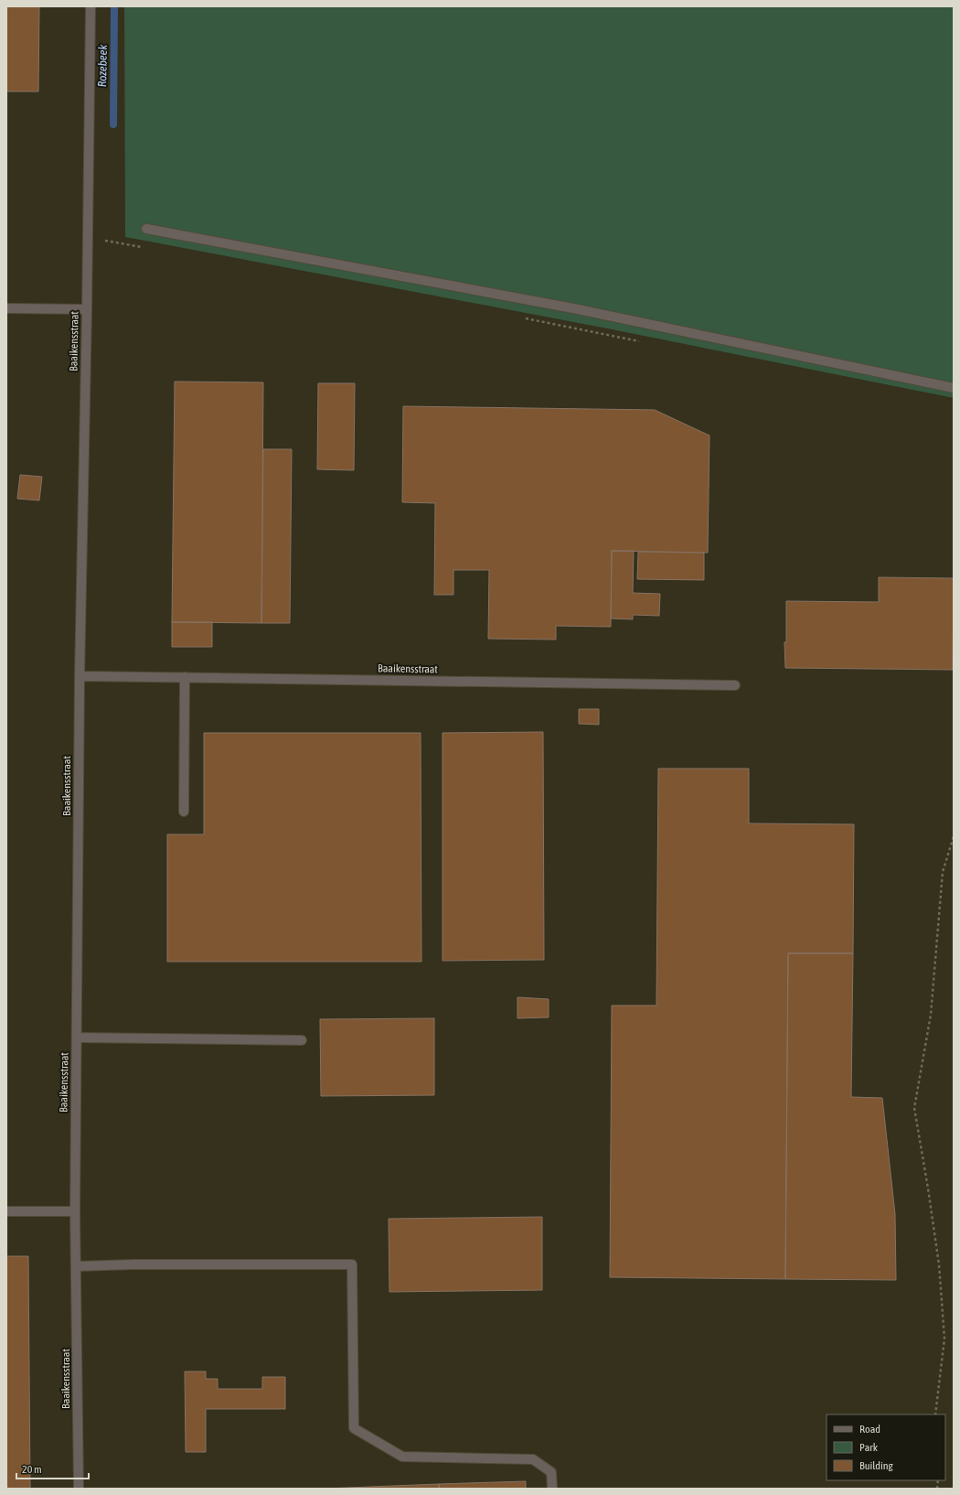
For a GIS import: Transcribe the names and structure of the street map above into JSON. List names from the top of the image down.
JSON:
{
  "streets": {
    "street": ["Baaikensstraat"]
  },
  "water": ["Rozebeek"],
  "legend": ["Road", "Park", "Building"],
  "scale_bar": "20 m"
}
